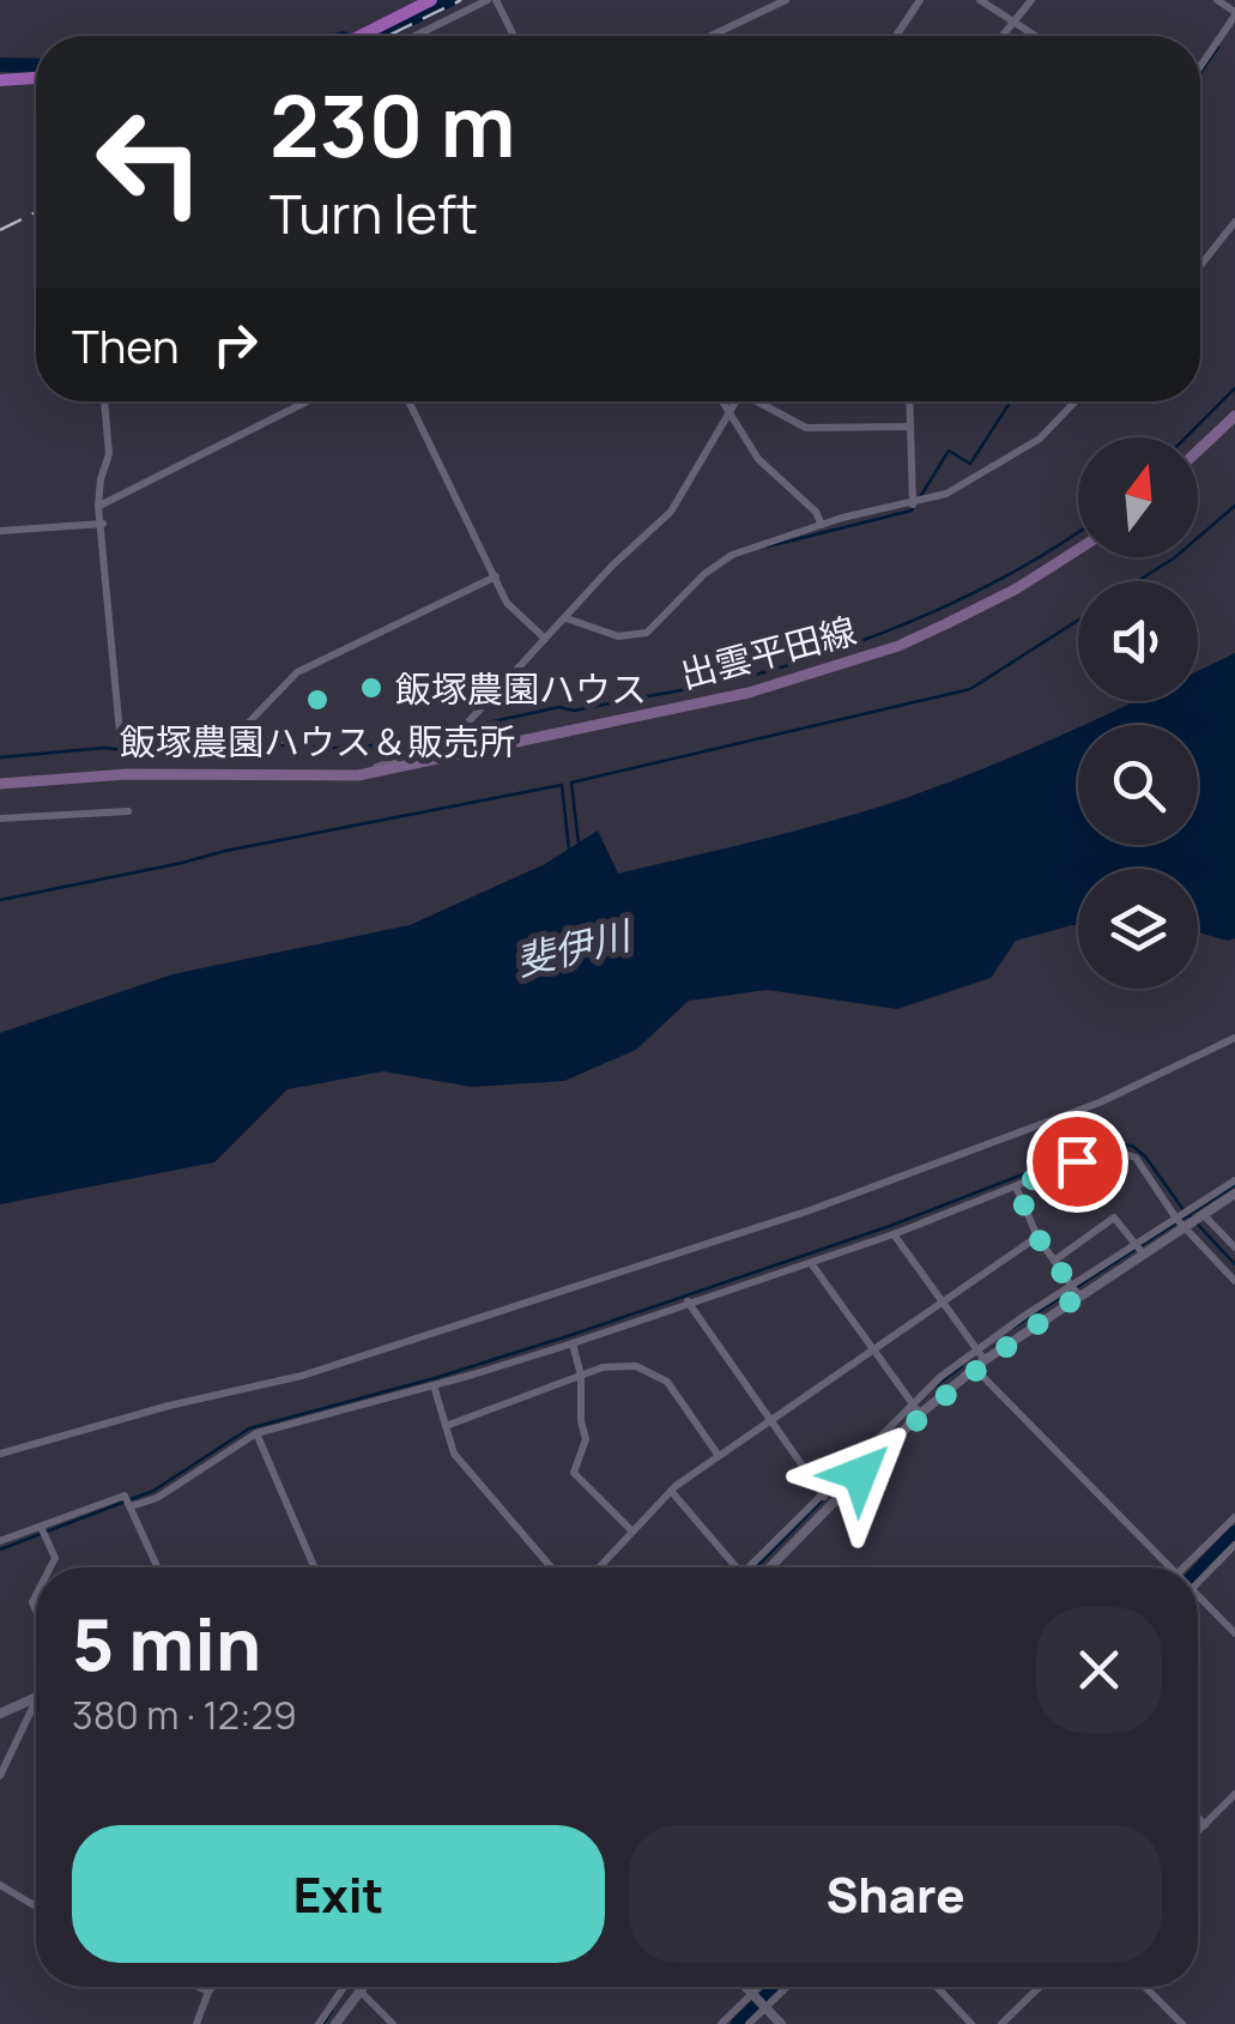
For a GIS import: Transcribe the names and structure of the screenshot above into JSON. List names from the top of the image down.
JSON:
{
  "streets": {
    "main road": ["出雲平田線"]
  },
  "water": ["斐伊川"],
  "places": ["飯塚農園ハウス", "飯塚農園ハウス＆販売所"],
  "north": "top",
  "page": {
    "turn": ["230 m", "Turn left"],
    "then": "Then",
    "heading": ["5 min", "380 m · 12:29"],
    "buttons": ["Exit", "Share"]
  }
}
